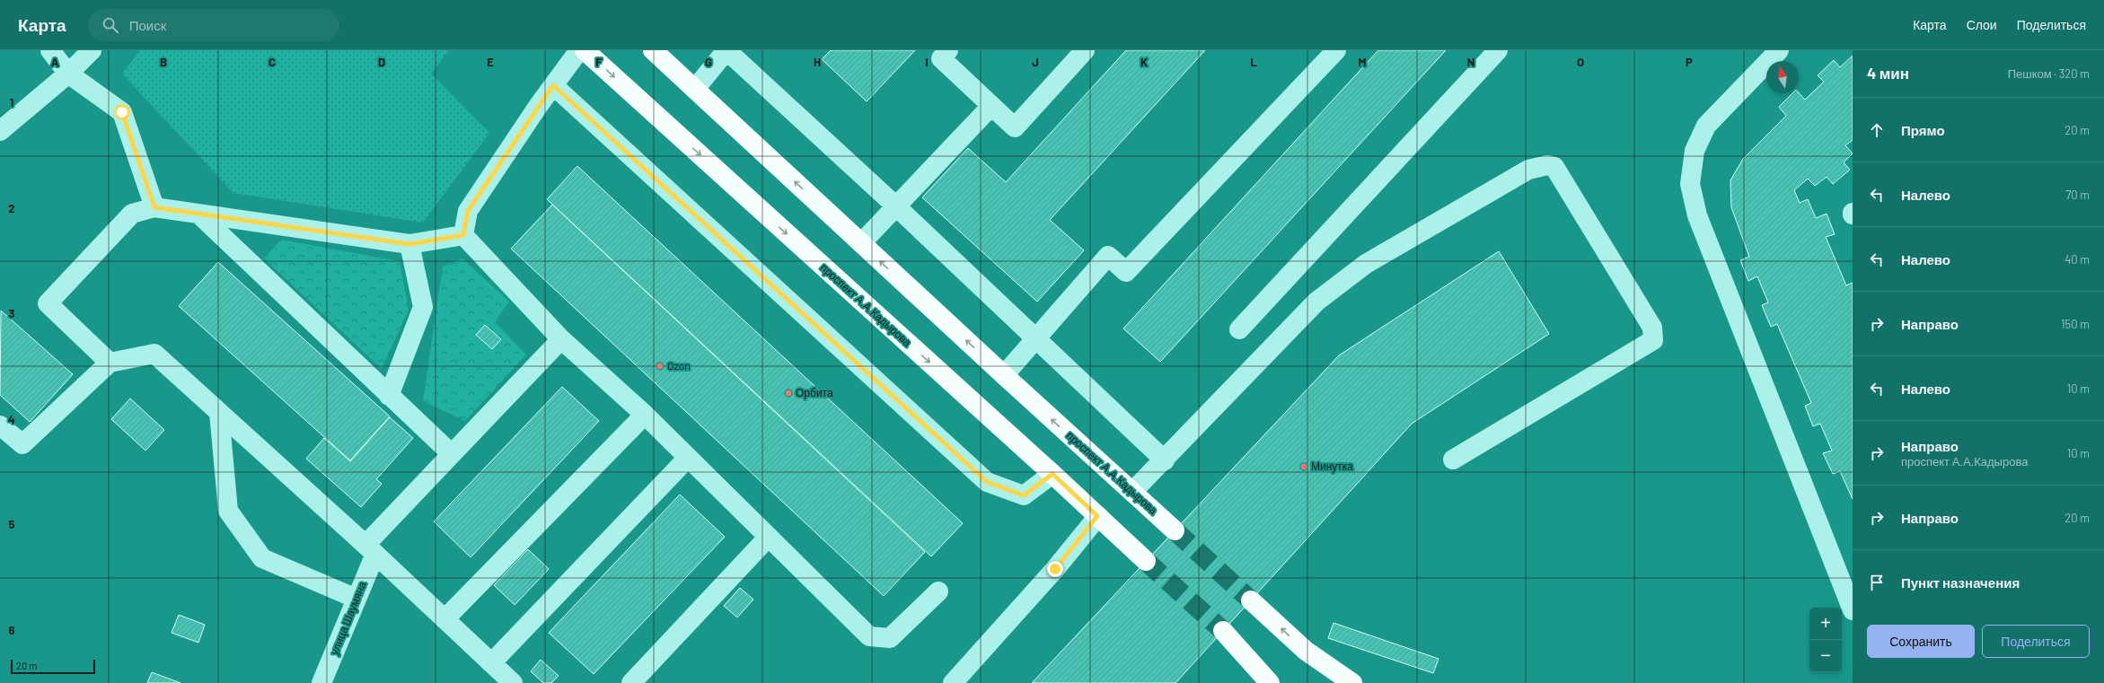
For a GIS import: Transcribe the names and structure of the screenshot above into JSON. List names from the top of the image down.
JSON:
{
  "streets": {
    "main road": ["проспект А.А.Кадырова"],
    "street": ["улица Шаумяна"]
  },
  "places": ["Ozon", "Орбита", "Минутка"],
  "scale_bar": "20 m",
  "north": "top",
  "page": {
    "header": "Карта",
    "search": "Поиск",
    "nav": ["Карта", "Слои", "Поделиться"],
    "heading": ["4 мин", "Пешком · 320 m"],
    "list": [
      ["Прямо", "20 m"],
      ["Налево", "70 m"],
      ["Налево", "40 m"],
      ["Направо", "150 m"],
      ["Налево", "10 m"],
      ["Направо", "проспект А.А.Кадырова", "10 m"],
      ["Направо", "20 m"],
      "Пункт назначения"
    ],
    "map_buttons": ["+", "−"],
    "buttons": ["Сохранить", "Поделиться"],
    "scale": "20 m"
  },
  "grid": {
    "columns": [
      "A",
      "B",
      "C",
      "D",
      "E",
      "F",
      "G",
      "H",
      "I",
      "J",
      "K",
      "L",
      "M",
      "N",
      "O",
      "P"
    ],
    "rows": [
      "1",
      "2",
      "3",
      "4",
      "5",
      "6"
    ]
  }
}
